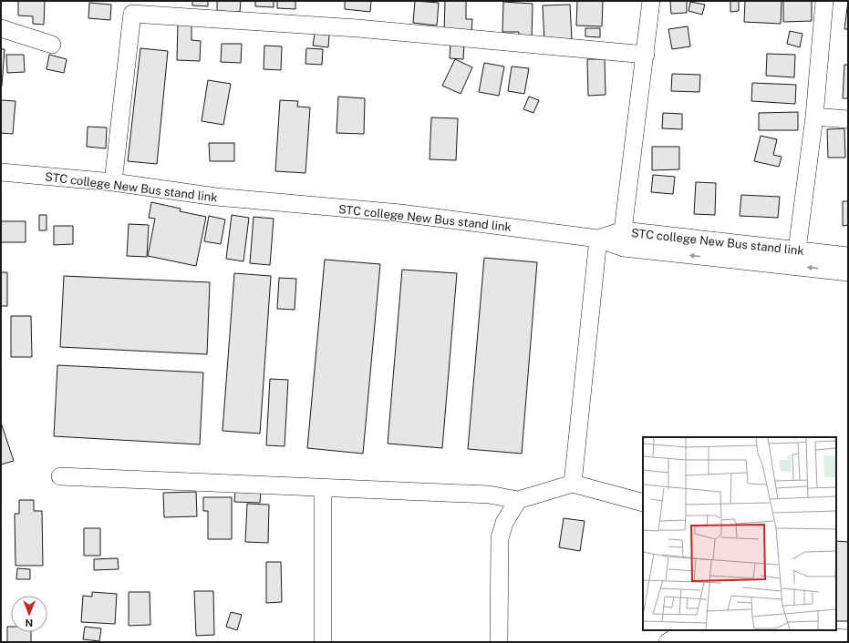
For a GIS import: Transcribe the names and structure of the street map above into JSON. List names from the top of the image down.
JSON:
{
  "streets": {
    "street": ["STC college New Bus stand link"]
  },
  "north": "bottom"
}
